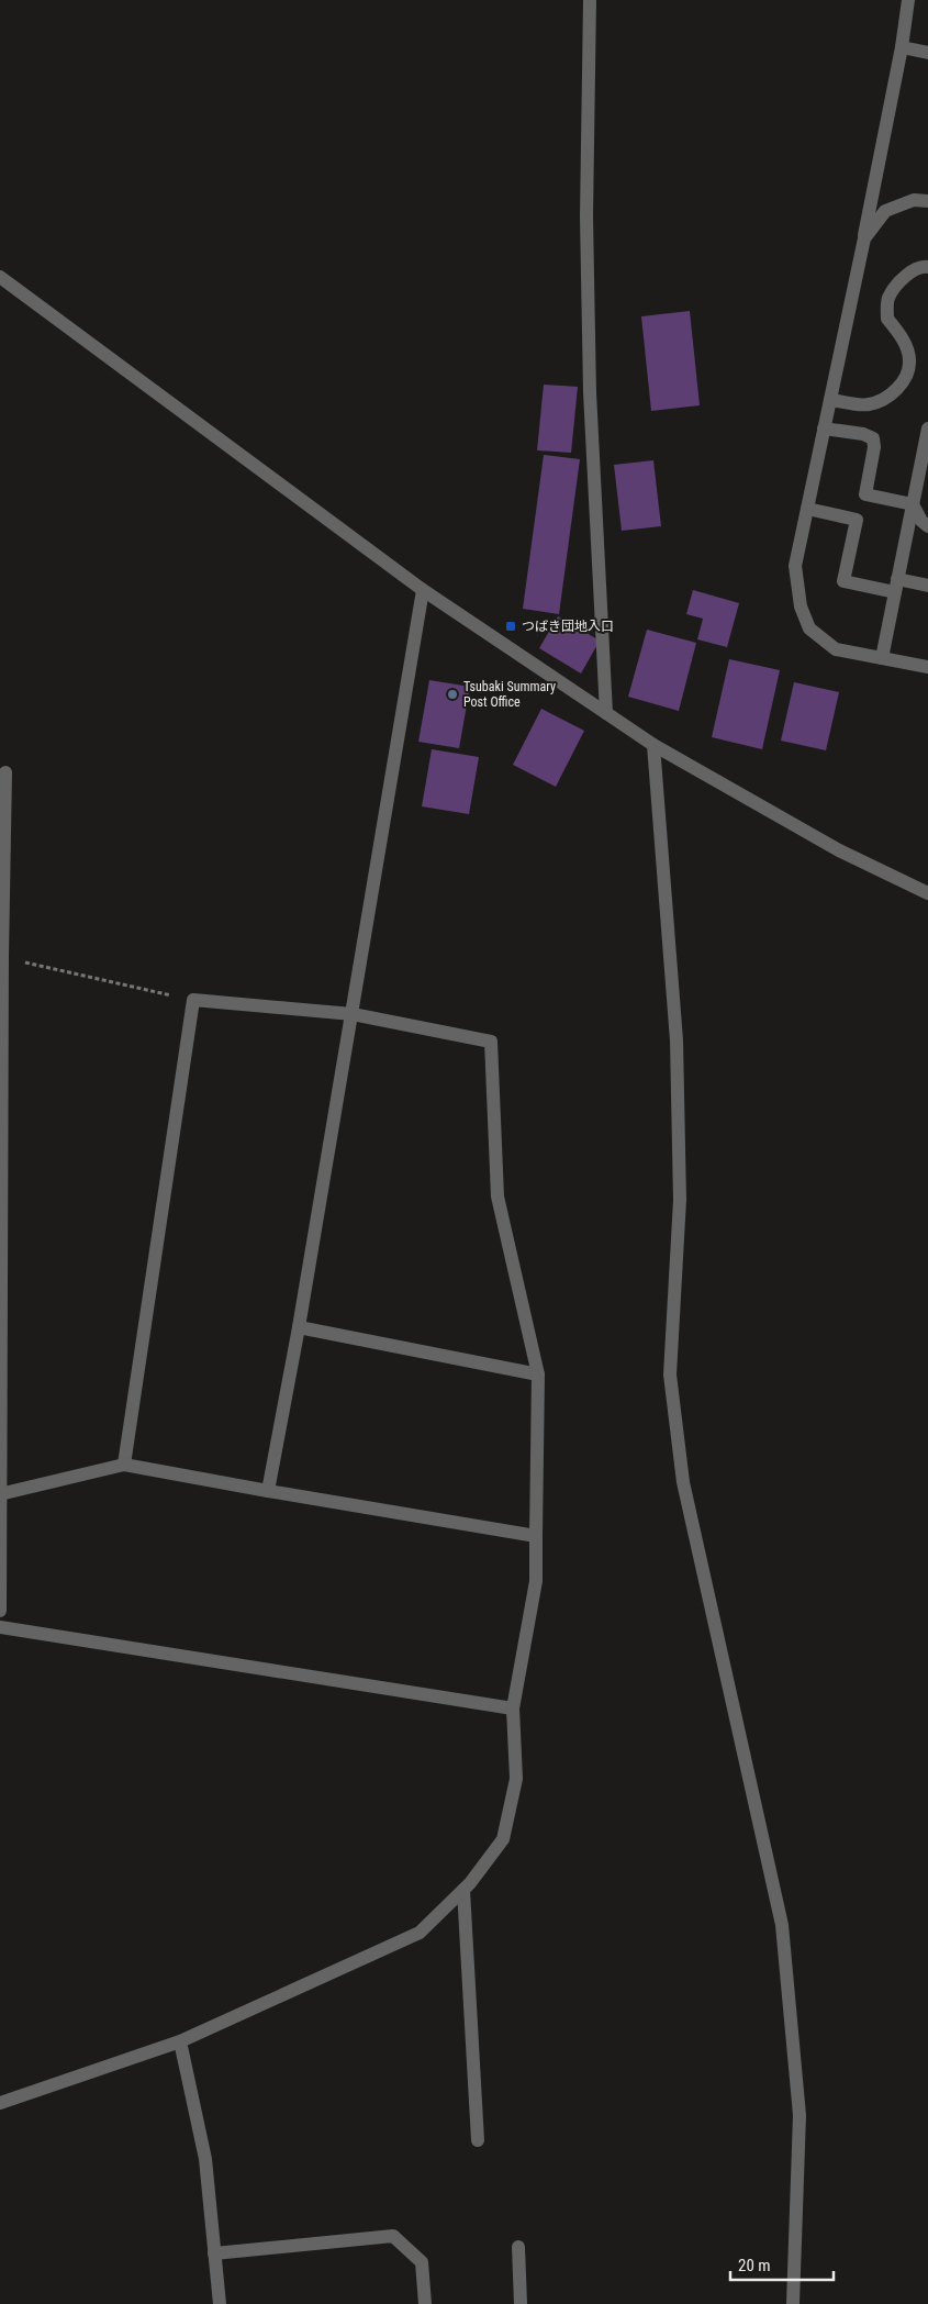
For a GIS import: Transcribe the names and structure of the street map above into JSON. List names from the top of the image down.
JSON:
{
  "places": {
    "transit": ["つばき団地入口"],
    "other": ["Tsubaki Summary Post Office"]
  },
  "scale_bar": "20 m"
}
